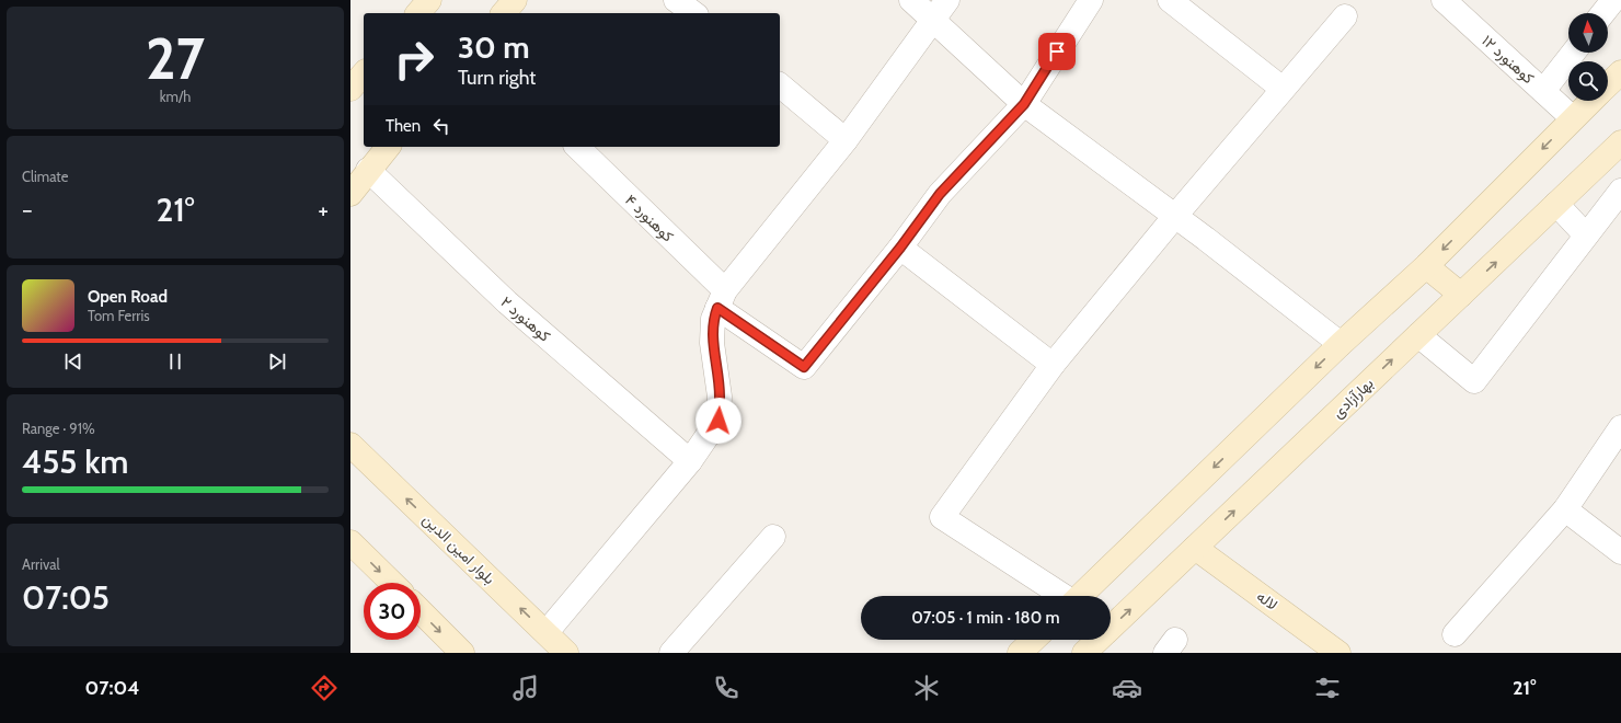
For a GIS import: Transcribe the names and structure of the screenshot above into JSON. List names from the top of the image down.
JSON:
{
  "streets": {
    "main road": ["بهارآزادی", "بلوار امین الدین", "لاله"],
    "street": ["کوهنورد ۱۲", "کوهنورد ۴", "کوهنورد ۲"]
  },
  "crossings": [
    ["بهارآزادی", "لاله"]
  ],
  "north": "top",
  "page": {
    "tile": [
      ["27", "km/h"],
      "Climate",
      ["Range · 91%", "455 km"],
      ["Arrival", "07:05"]
    ],
    "turn": ["30 m", "Turn right"],
    "then": "Then",
    "heat": ["−", "21°", "+"],
    "song": ["Open Road", "Tom Ferris"],
    "limit": "30",
    "trip": "07:05 · 1 min · 180 m",
    "tabs": ["07:04", "21°"]
  }
}
